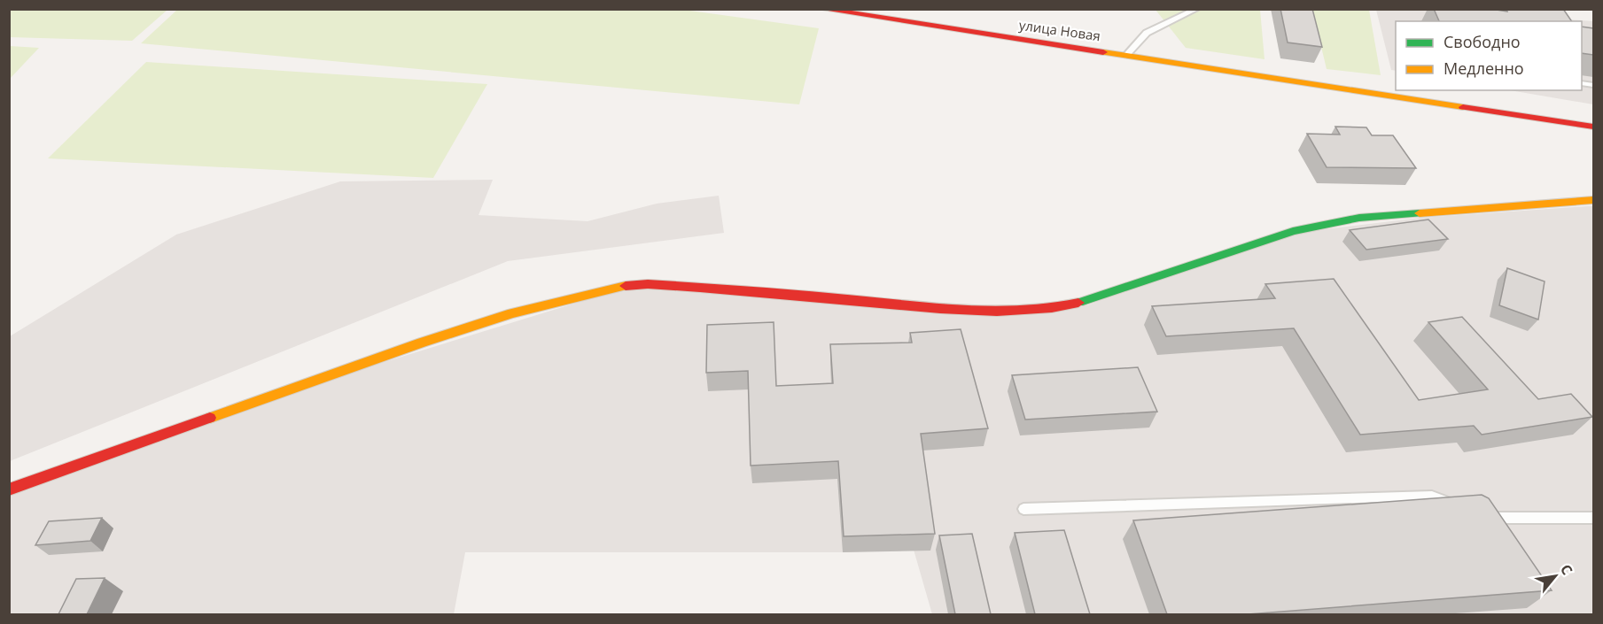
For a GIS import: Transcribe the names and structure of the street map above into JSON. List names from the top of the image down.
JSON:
{
  "streets": {
    "street": ["улица Новая"]
  },
  "legend": ["Свободно", "Медленно"],
  "north": "top right"
}
